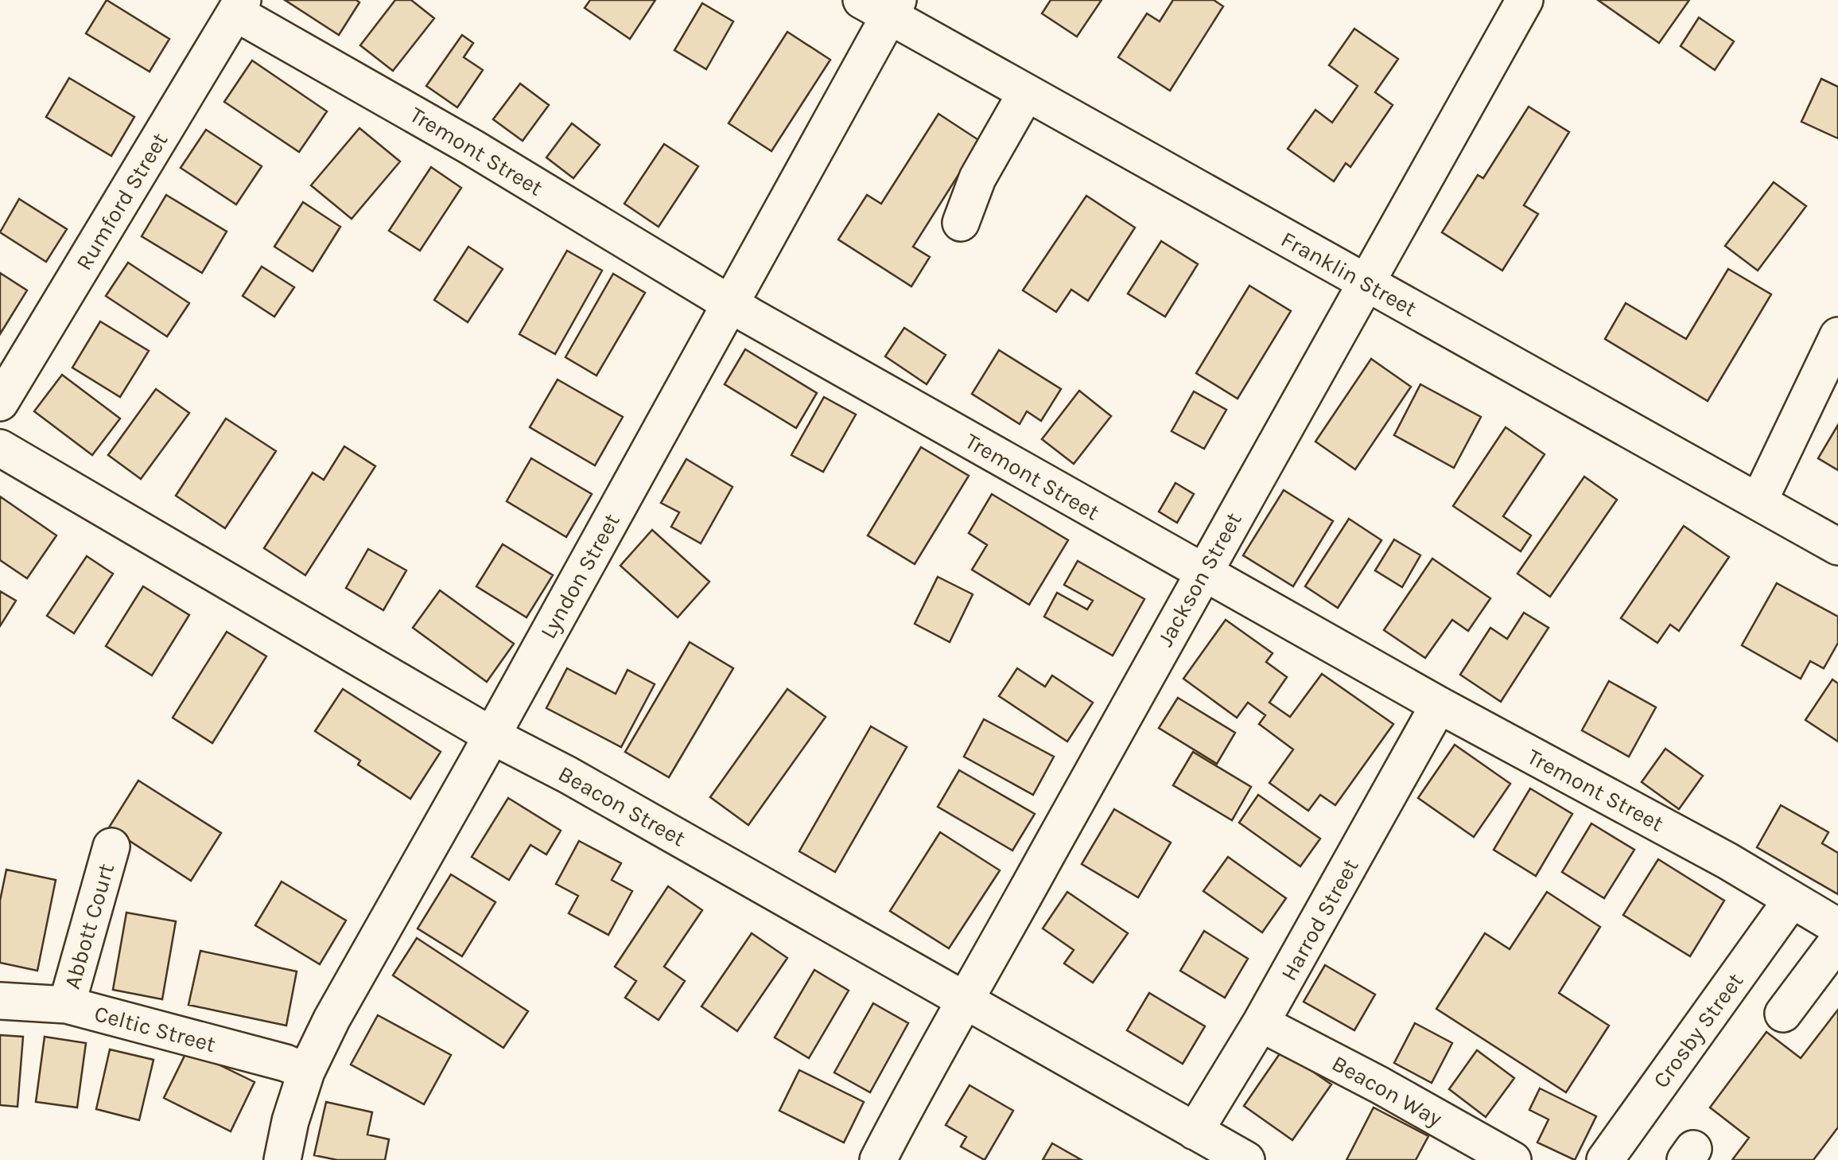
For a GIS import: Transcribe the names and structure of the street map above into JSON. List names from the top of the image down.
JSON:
{
  "streets": {
    "street": [
      "Tremont Street",
      "Rumford Street",
      "Franklin Street",
      "Lyndon Street",
      "Jackson Street",
      "Beacon Street",
      "Harrod Street",
      "Abbott Court",
      "Celtic Street",
      "Crosby Street",
      "Beacon Way"
    ]
  },
  "crossings": [
    ["Tremont Street", "Rumford Street"],
    ["Tremont Street", "Lyndon Street"],
    ["Tremont Street", "Jackson Street"],
    ["Tremont Street", "Harrod Street"],
    ["Tremont Street", "Crosby Street"],
    ["Franklin Street", "Lyndon Street"],
    ["Franklin Street", "Jackson Street"],
    ["Lyndon Street", "Beacon Street"],
    ["Lyndon Street", "Celtic Street"],
    ["Jackson Street", "Beacon Street"],
    ["Beacon Street", "Harrod Street"],
    ["Harrod Street", "Beacon Way"],
    ["Abbott Court", "Celtic Street"]
  ]
}
